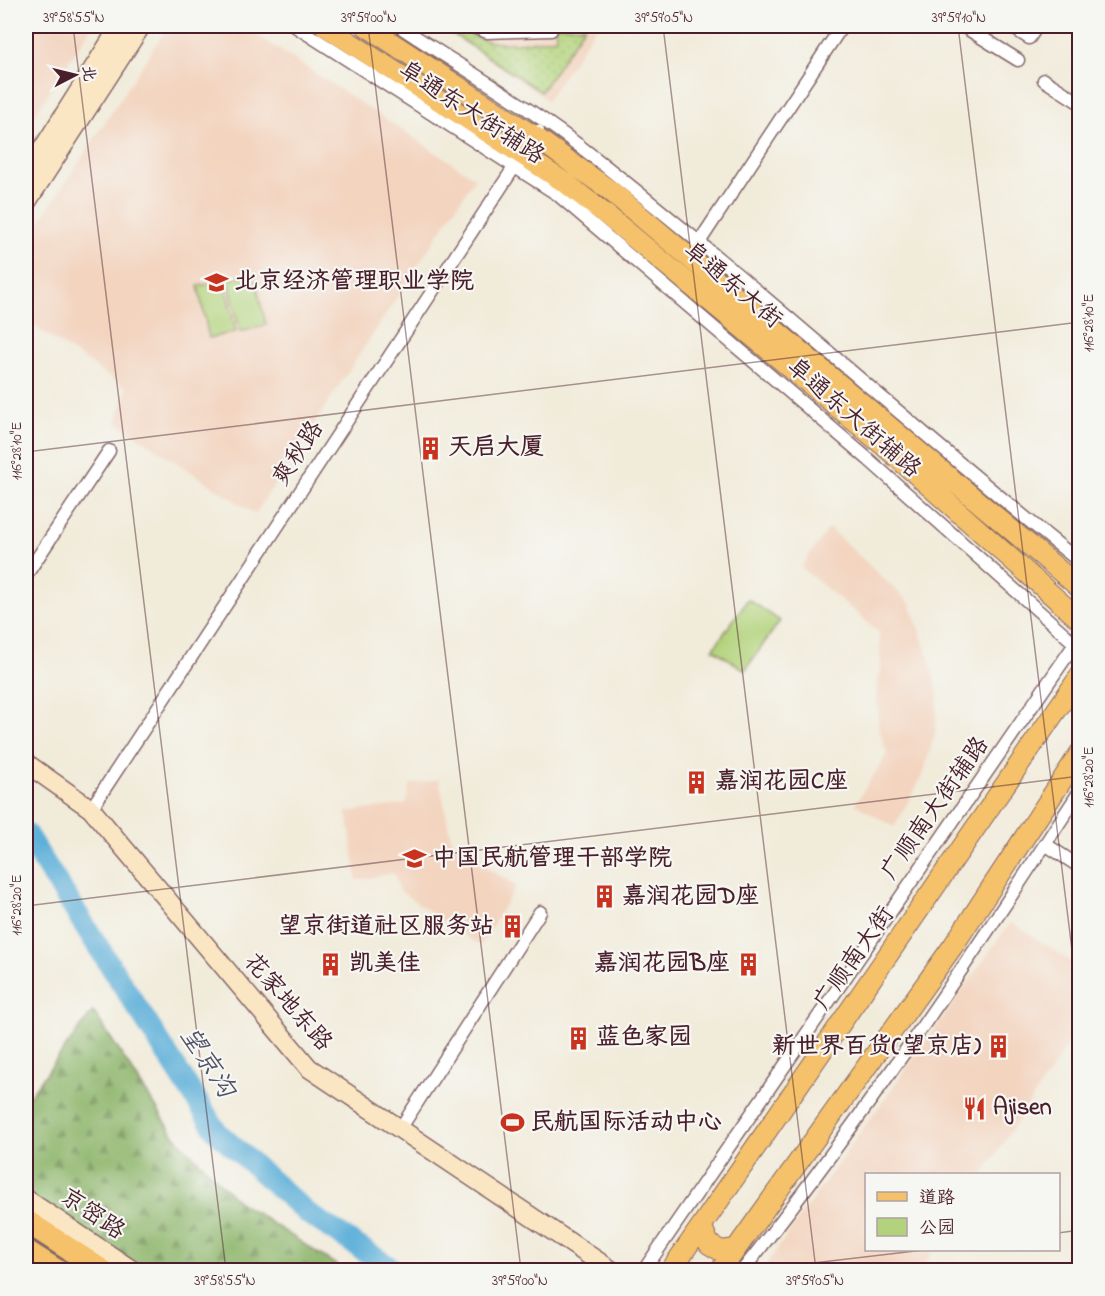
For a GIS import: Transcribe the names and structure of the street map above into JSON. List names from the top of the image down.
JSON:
{
  "streets": {
    "main road": ["阜通东大街", "广顺南大街"],
    "street": [
      "阜通东大街辅路",
      "爽秋路",
      "广顺南大街辅路",
      "花家地东路",
      "京密路"
    ]
  },
  "crossings": [
    ["阜通东大街辅路", "阜通东大街"],
    ["阜通东大街辅路", "爽秋路"],
    ["阜通东大街辅路", "广顺南大街辅路"],
    ["阜通东大街", "爽秋路"],
    ["爽秋路", "花家地东路"]
  ],
  "water": ["望京沟"],
  "places": {
    "school or university": ["北京经济管理职业学院", "中国民航管理干部学院"],
    "building": [
      "天启大厦",
      "嘉润花园C座",
      "嘉润花园D座",
      "望京街道社区服务站",
      "凯美佳",
      "嘉润花园B座",
      "蓝色家园",
      "新世界百货(望京店)"
    ],
    "restaurant": ["Ajisen"],
    "sports": ["民航国际活动中心"]
  },
  "legend": ["道路", "公园"],
  "north": "right",
  "coordinates": [
    "39°58'55\"N",
    "39°59'00\"N",
    "39°59'05\"N",
    "39°59'10\"N",
    "116°28'10\"E",
    "116°28'20\"E"
  ]
}
